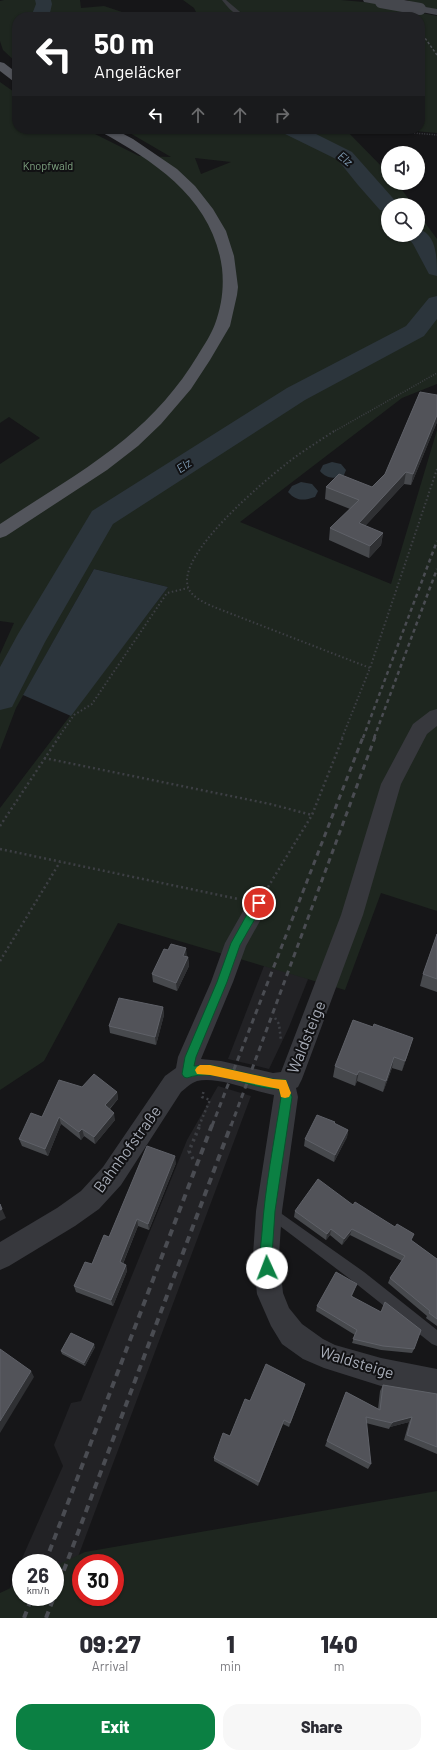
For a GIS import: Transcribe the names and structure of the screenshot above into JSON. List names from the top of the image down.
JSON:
{
  "streets": {
    "street": ["Waldsteige", "Bahnhofstraße"]
  },
  "water": ["Elz"],
  "parks": ["Knopfwald"],
  "page": {
    "turn": ["50 m", "Angeläcker"],
    "speed": "26 km/h",
    "limit": "30",
    "eta": [
      "09:27",
      "Arrival",
      "1",
      "min",
      "140",
      "m"
    ],
    "buttons": ["Exit", "Share"]
  }
}
